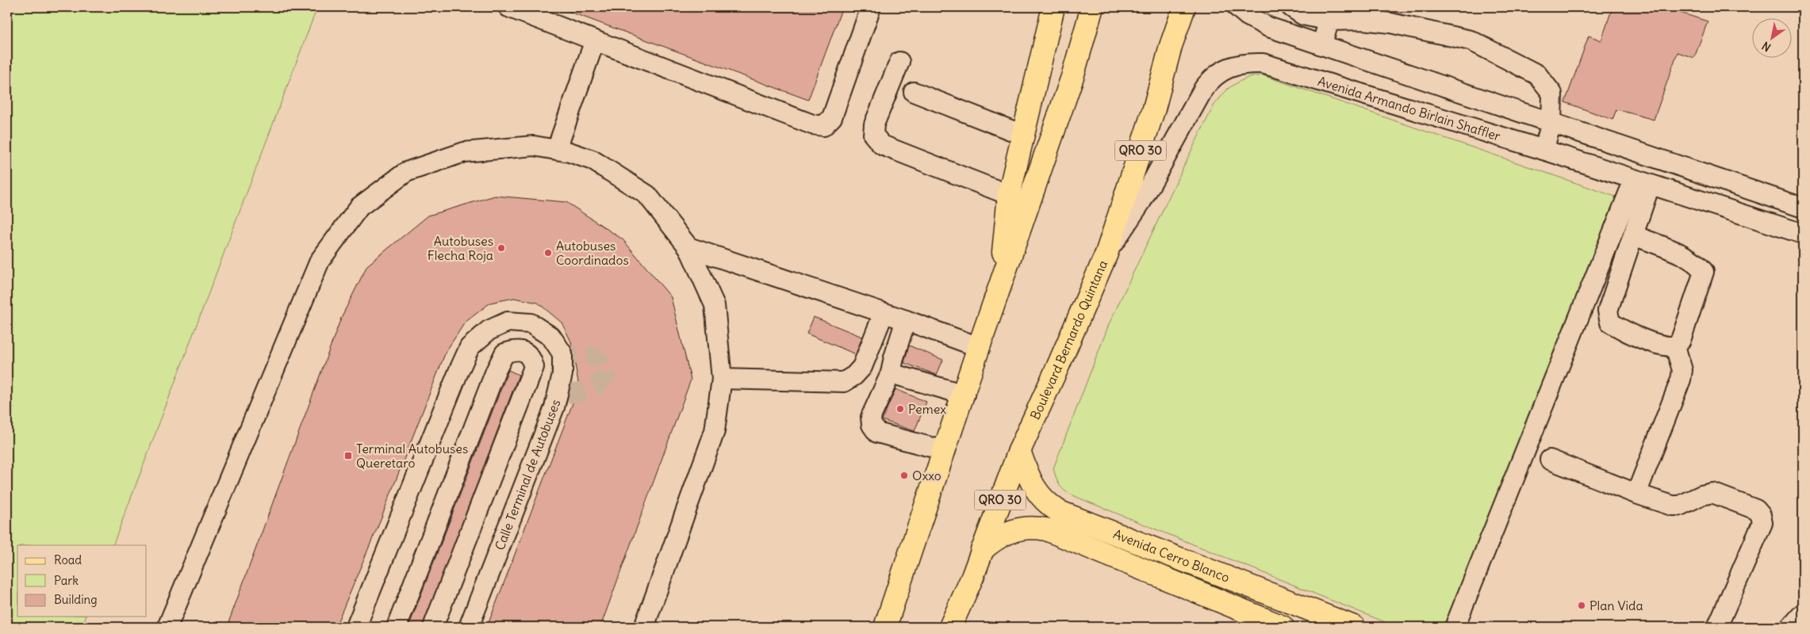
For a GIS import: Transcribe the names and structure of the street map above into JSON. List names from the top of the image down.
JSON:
{
  "streets": {
    "main road": ["QRO 30", "Boulevard Bernardo Quintana", "Avenida Cerro Blanco"],
    "street": ["Avenida Armando Birlain Shaffler", "Calle Terminal de Autobuses"]
  },
  "crossings": [
    ["Avenida Armando Birlain Shaffler", "Boulevard Bernardo Quintana"],
    ["Boulevard Bernardo Quintana", "Avenida Cerro Blanco"]
  ],
  "places": {
    "other": [
      "Autobuses Flecha Roja",
      "Autobuses Coordinados",
      "Pemex",
      "Oxxo",
      "Plan Vida"
    ],
    "transit": ["Terminal Autobuses Queretaro"]
  },
  "legend": ["Road", "Park", "Building"],
  "north": "bottom left"
}
